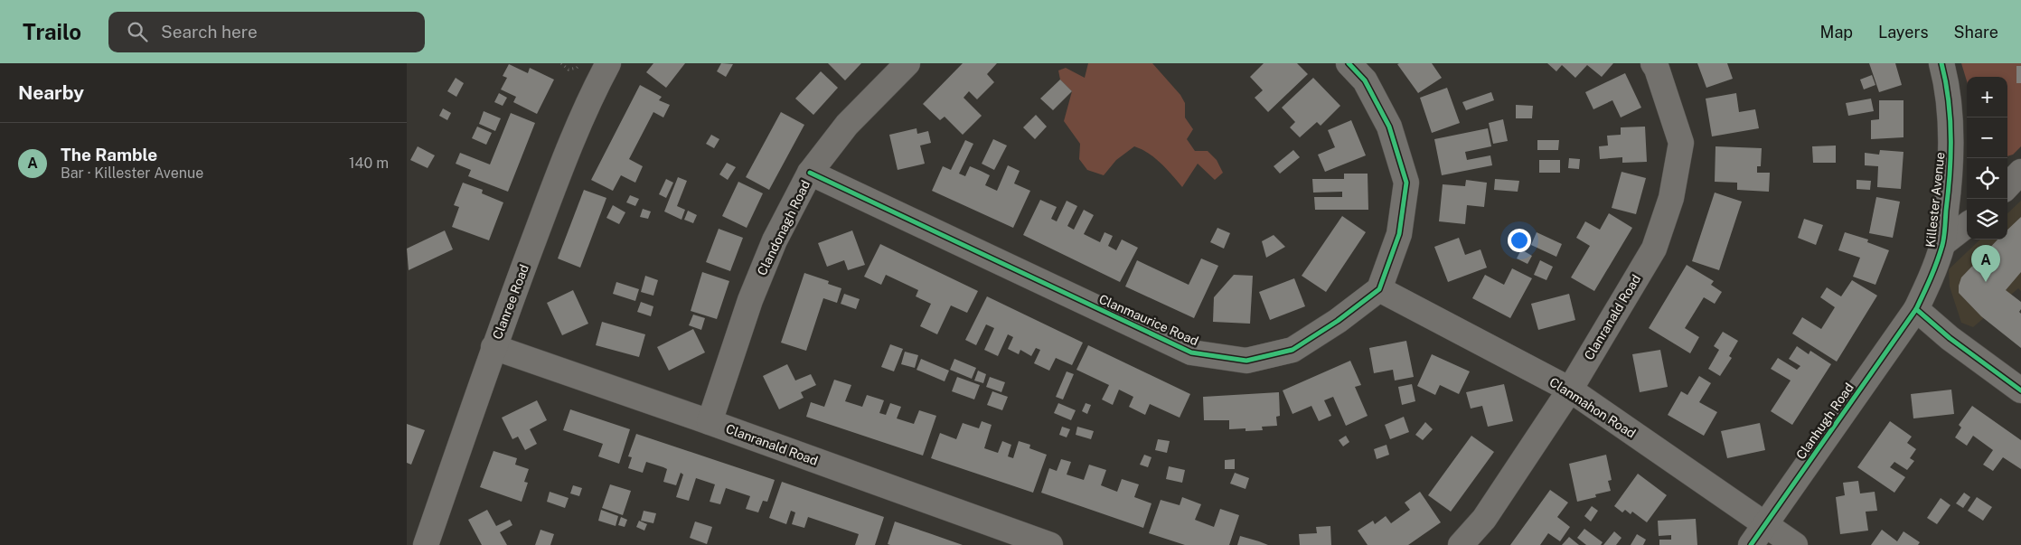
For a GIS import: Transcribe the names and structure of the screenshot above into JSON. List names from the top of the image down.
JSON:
{
  "streets": {
    "street": [
      "Killester Avenue",
      "Clandonagh Road",
      "Clanree Road",
      "Clanranald Road",
      "Clanmaurice Road",
      "Clanmahon Road",
      "Clanhugh Road"
    ]
  },
  "crossings": [
    ["Killester Avenue", "Clanhugh Road"],
    ["Clandonagh Road", "Clanranald Road"],
    ["Clandonagh Road", "Clanmaurice Road"],
    ["Clanree Road", "Clanranald Road"],
    ["Clanranald Road", "Clanmahon Road"],
    ["Clanmaurice Road", "Clanmahon Road"],
    ["Clanmahon Road", "Clanhugh Road"]
  ],
  "page": {
    "header": "Trailo",
    "search": "Search here",
    "nav": ["Map", "Layers", "Share"],
    "heading": "Nearby",
    "map_buttons": ["+", "−"],
    "list": [
      {
        "mark": "A",
        "name": "The Ramble",
        "note": "Bar · Killester Avenue",
        "value": "140 m"
      }
    ],
    "pins": "A"
  }
}
